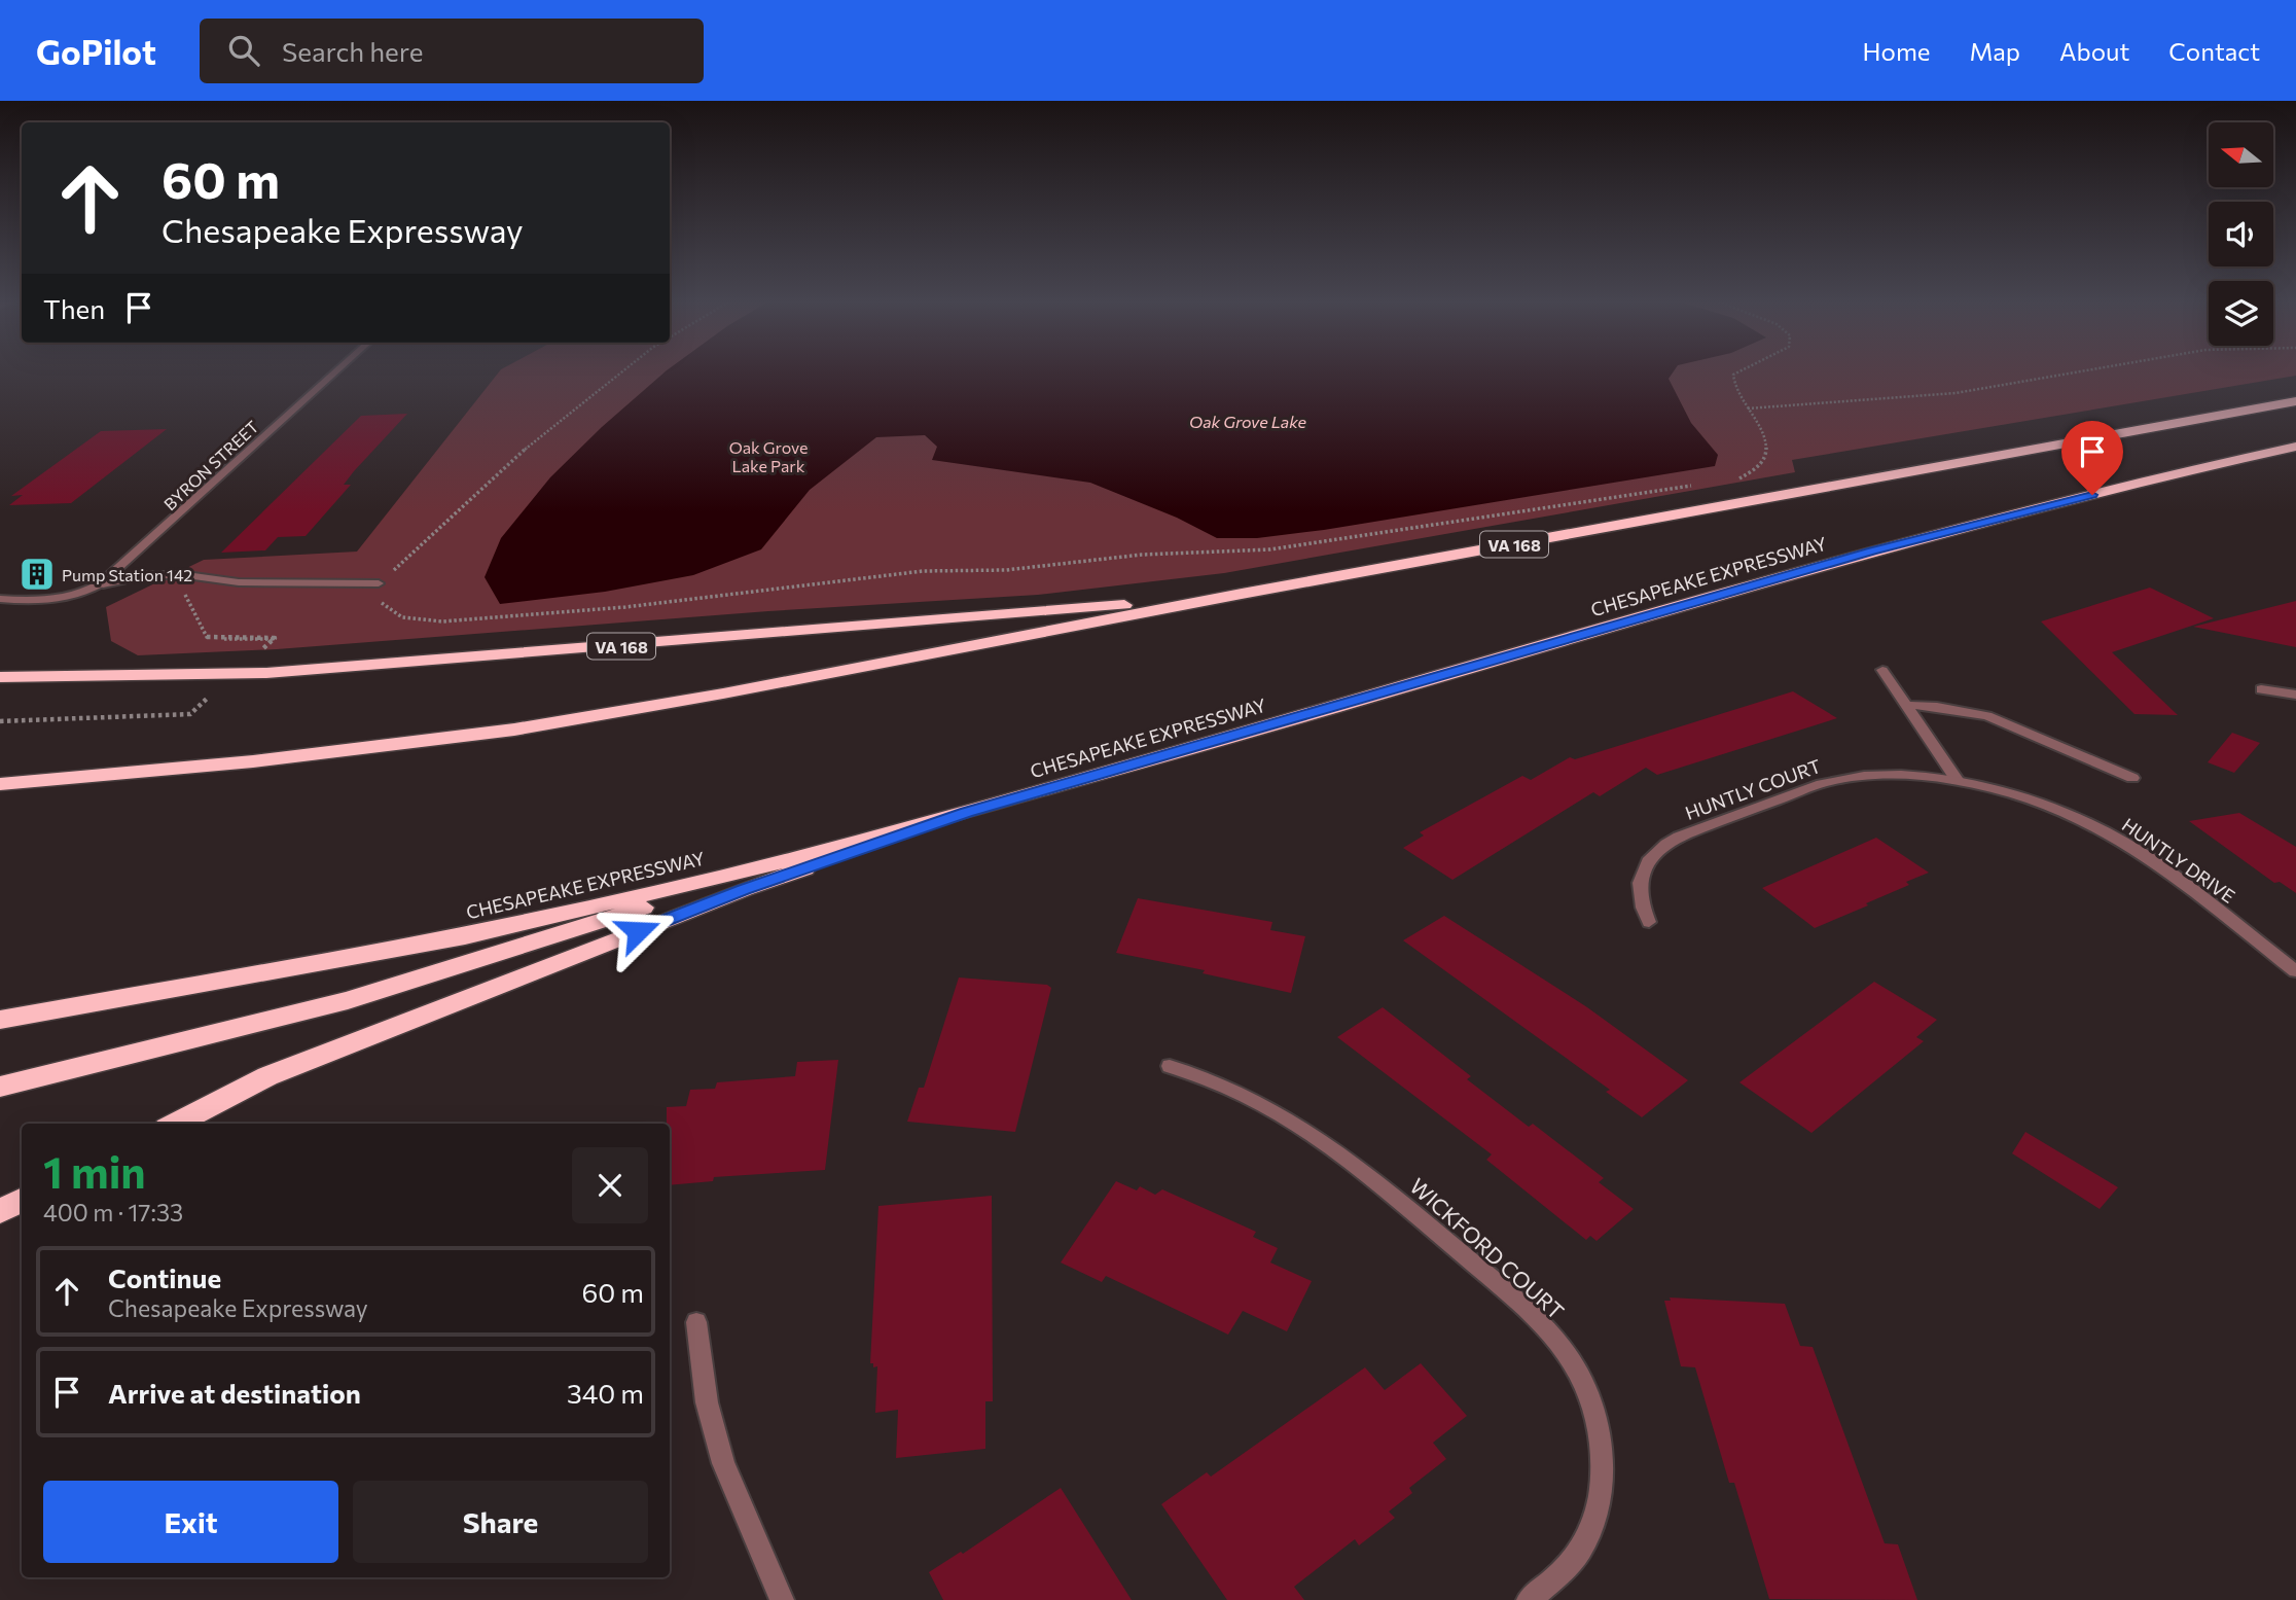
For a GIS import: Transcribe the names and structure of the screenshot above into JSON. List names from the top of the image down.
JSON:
{
  "streets": {
    "highway": ["VA 168", "CHESAPEAKE EXPRESSWAY"],
    "street": [
      "BYRON STREET",
      "HUNTLY COURT",
      "HUNTLY DRIVE",
      "WICKFORD COURT"
    ]
  },
  "crossings": [
    ["HUNTLY COURT", "HUNTLY DRIVE"]
  ],
  "water": ["Oak Grove Lake"],
  "parks": ["Oak Grove Lake Park"],
  "places": {
    "building": ["Pump Station 142"]
  },
  "north": "left",
  "page": {
    "header": "GoPilot",
    "search": "Search here",
    "nav": [
      "Home",
      "Map",
      "About",
      "Contact"
    ],
    "turn": ["60 m", "Chesapeake Expressway"],
    "then": "Then",
    "heading": ["1 min", "400 m · 17:33"],
    "list": [
      {
        "name": "Continue",
        "note": "Chesapeake Expressway",
        "value": "60 m"
      },
      {
        "name": "Arrive at destination",
        "value": "340 m"
      }
    ],
    "buttons": ["Exit", "Share"]
  }
}
